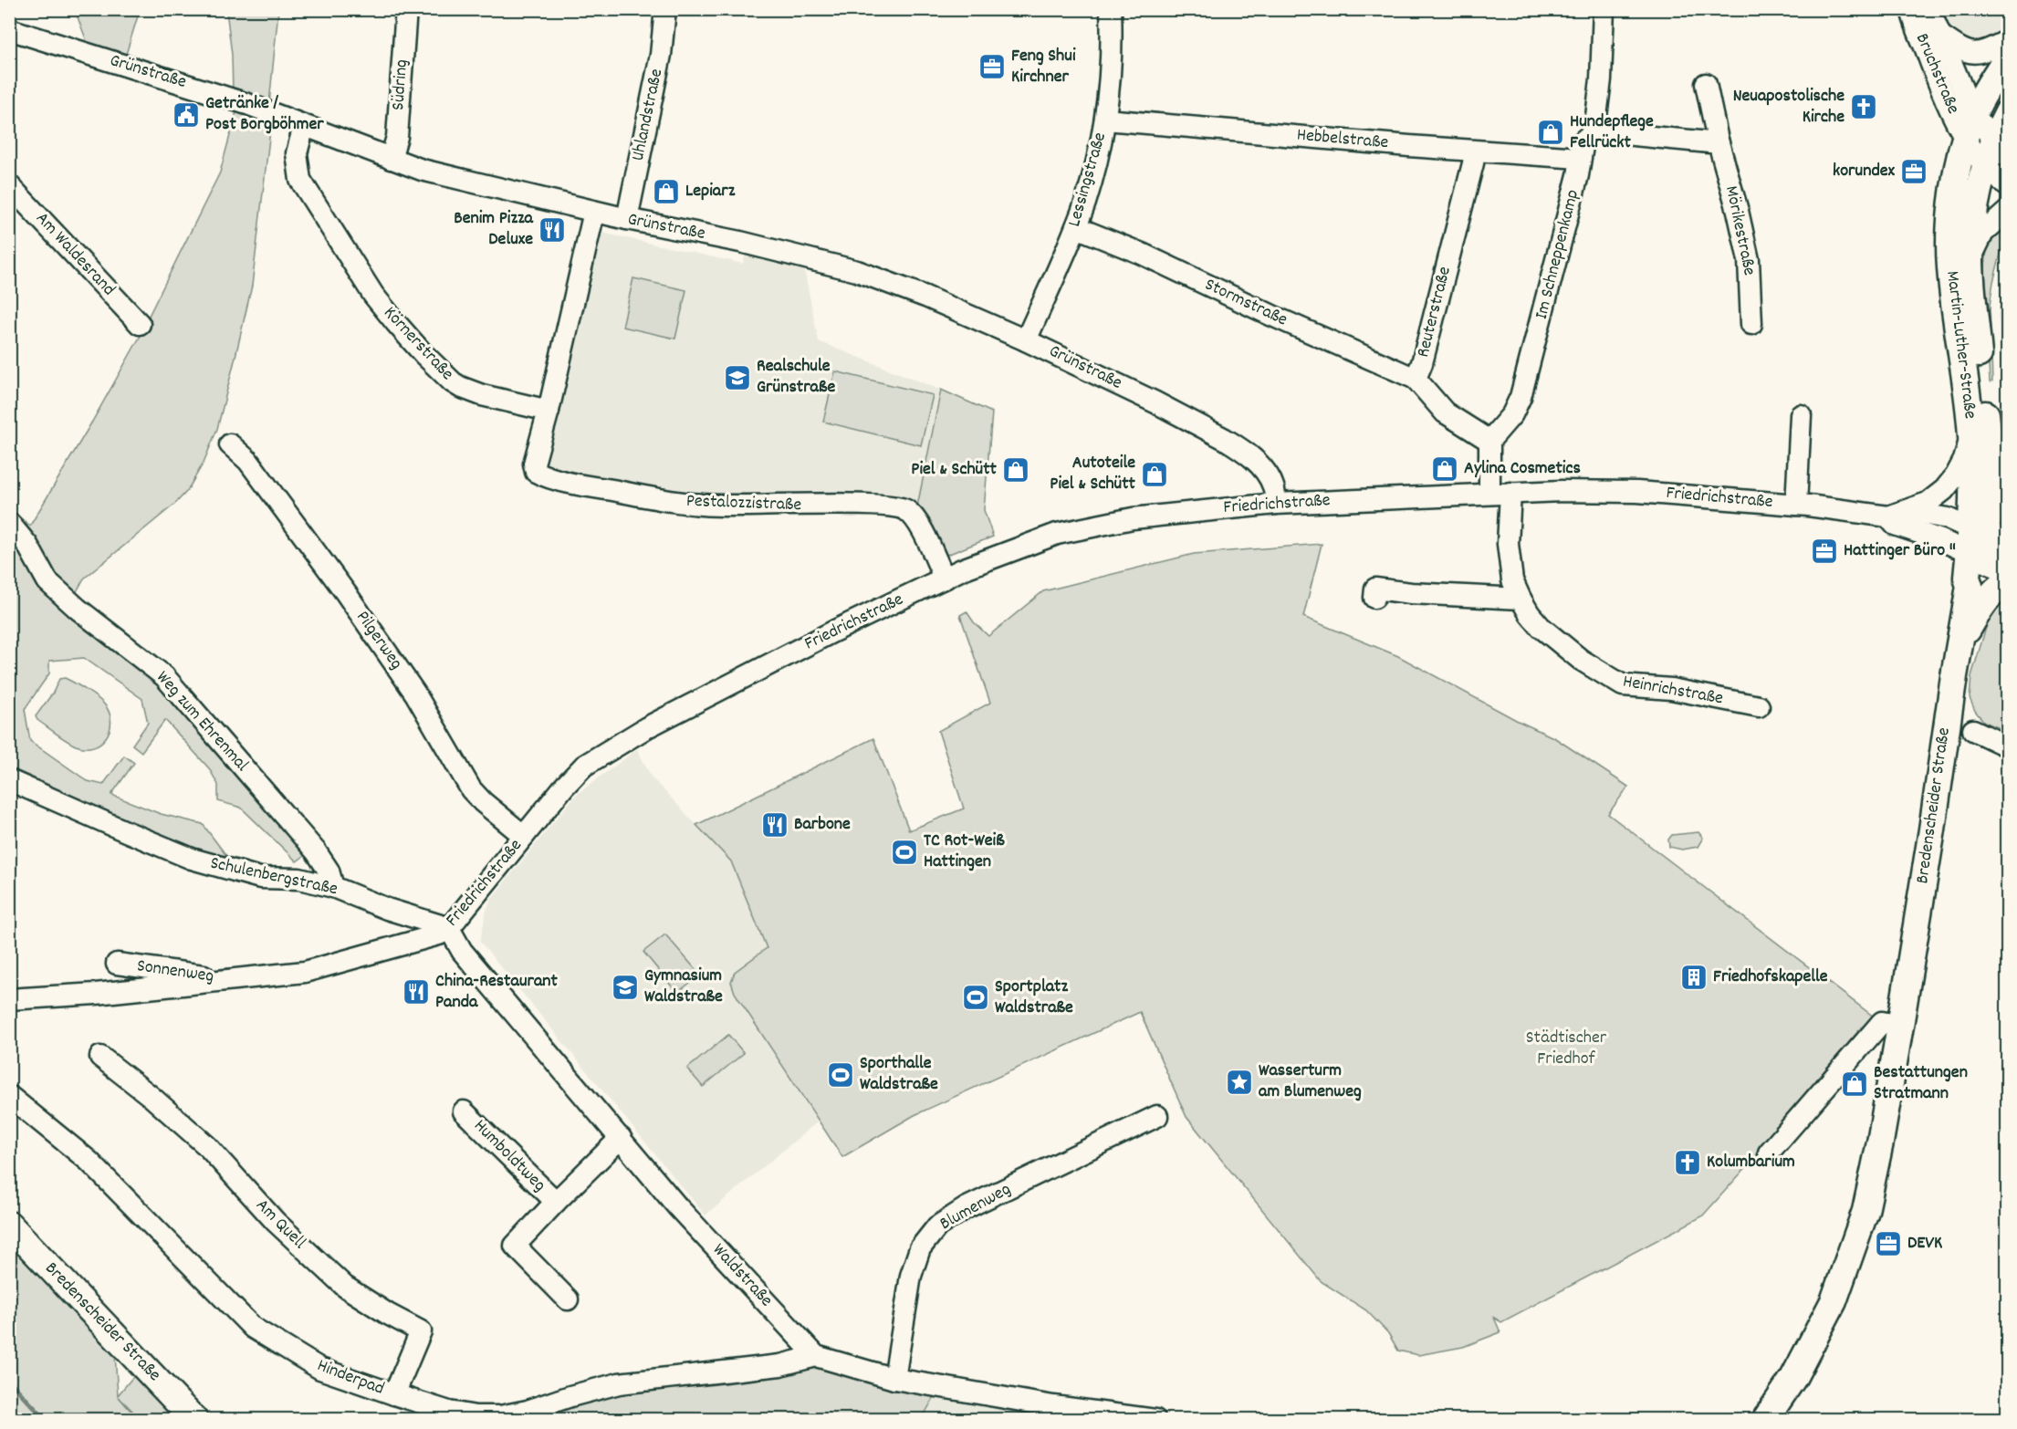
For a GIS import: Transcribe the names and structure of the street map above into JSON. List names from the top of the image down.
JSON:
{
  "streets": {
    "main road": ["Martin-Luther-Straße", "Bredenscheider Straße"],
    "street": [
      "Grünstraße",
      "Bruchstraße",
      "Südring",
      "Uhlandstraße",
      "Hebbelstraße",
      "Lessingstraße",
      "Mörikestraße",
      "Am Waldesrand",
      "Im Schneppenkamp",
      "Stormstraße",
      "Reuterstraße",
      "Körnerstraße",
      "Friedrichstraße",
      "Pestalozzistraße",
      "Pilgerweg",
      "Heinrichstraße",
      "Weg zum Ehrenmal",
      "Schulenbergstraße",
      "Sonnenweg",
      "Humboldtweg",
      "Blumenweg",
      "Am Quell",
      "Waldstraße",
      "Hinderpad"
    ]
  },
  "crossings": [
    ["Grünstraße", "Südring"],
    ["Grünstraße", "Uhlandstraße"],
    ["Grünstraße", "Lessingstraße"],
    ["Grünstraße", "Körnerstraße"],
    ["Grünstraße", "Friedrichstraße"],
    ["Bruchstraße", "Martin-Luther-Straße"],
    ["Hebbelstraße", "Lessingstraße"],
    ["Hebbelstraße", "Im Schneppenkamp"],
    ["Hebbelstraße", "Reuterstraße"],
    ["Lessingstraße", "Stormstraße"],
    ["Im Schneppenkamp", "Reuterstraße"],
    ["Stormstraße", "Reuterstraße"],
    ["Körnerstraße", "Pestalozzistraße"],
    ["Martin-Luther-Straße", "Friedrichstraße"],
    ["Martin-Luther-Straße", "Bredenscheider Straße"],
    ["Friedrichstraße", "Pestalozzistraße"],
    ["Friedrichstraße", "Pilgerweg"],
    ["Friedrichstraße", "Heinrichstraße"],
    ["Friedrichstraße", "Bredenscheider Straße"],
    ["Friedrichstraße", "Schulenbergstraße"],
    ["Friedrichstraße", "Sonnenweg"],
    ["Friedrichstraße", "Waldstraße"],
    ["Weg zum Ehrenmal", "Schulenbergstraße"],
    ["Schulenbergstraße", "Waldstraße"],
    ["Humboldtweg", "Waldstraße"],
    ["Am Quell", "Hinderpad"],
    ["Waldstraße", "Hinderpad"]
  ],
  "parks": ["Städtischer Friedhof"],
  "places": {
    "office": [
      "Feng Shui Kirchner",
      "korundex",
      "Hattinger Büro \"",
      "DEVK"
    ],
    "church": ["Neuapostolische Kirche", "Kolumbarium"],
    "public building": ["Getränke / Post Borgböhmer"],
    "shop": [
      "Hundepflege Fellrückt",
      "Lepiarz",
      "Aylina Cosmetics",
      "Piel & Schütt",
      "Autoteile Piel & Schütt",
      "Bestattungen Stratmann"
    ],
    "restaurant": ["Benim Pizza Deluxe", "Barbone", "China-Restaurant Panda"],
    "school or university": ["Realschule Grünstraße", "Gymnasium Waldstraße"],
    "sports": ["TC Rot-Weiß Hattingen", "Sportplatz Waldstraße", "Sporthalle Waldstraße"],
    "building": ["Friedhofskapelle"],
    "place": ["Wasserturm am Blumenweg"]
  }
}
